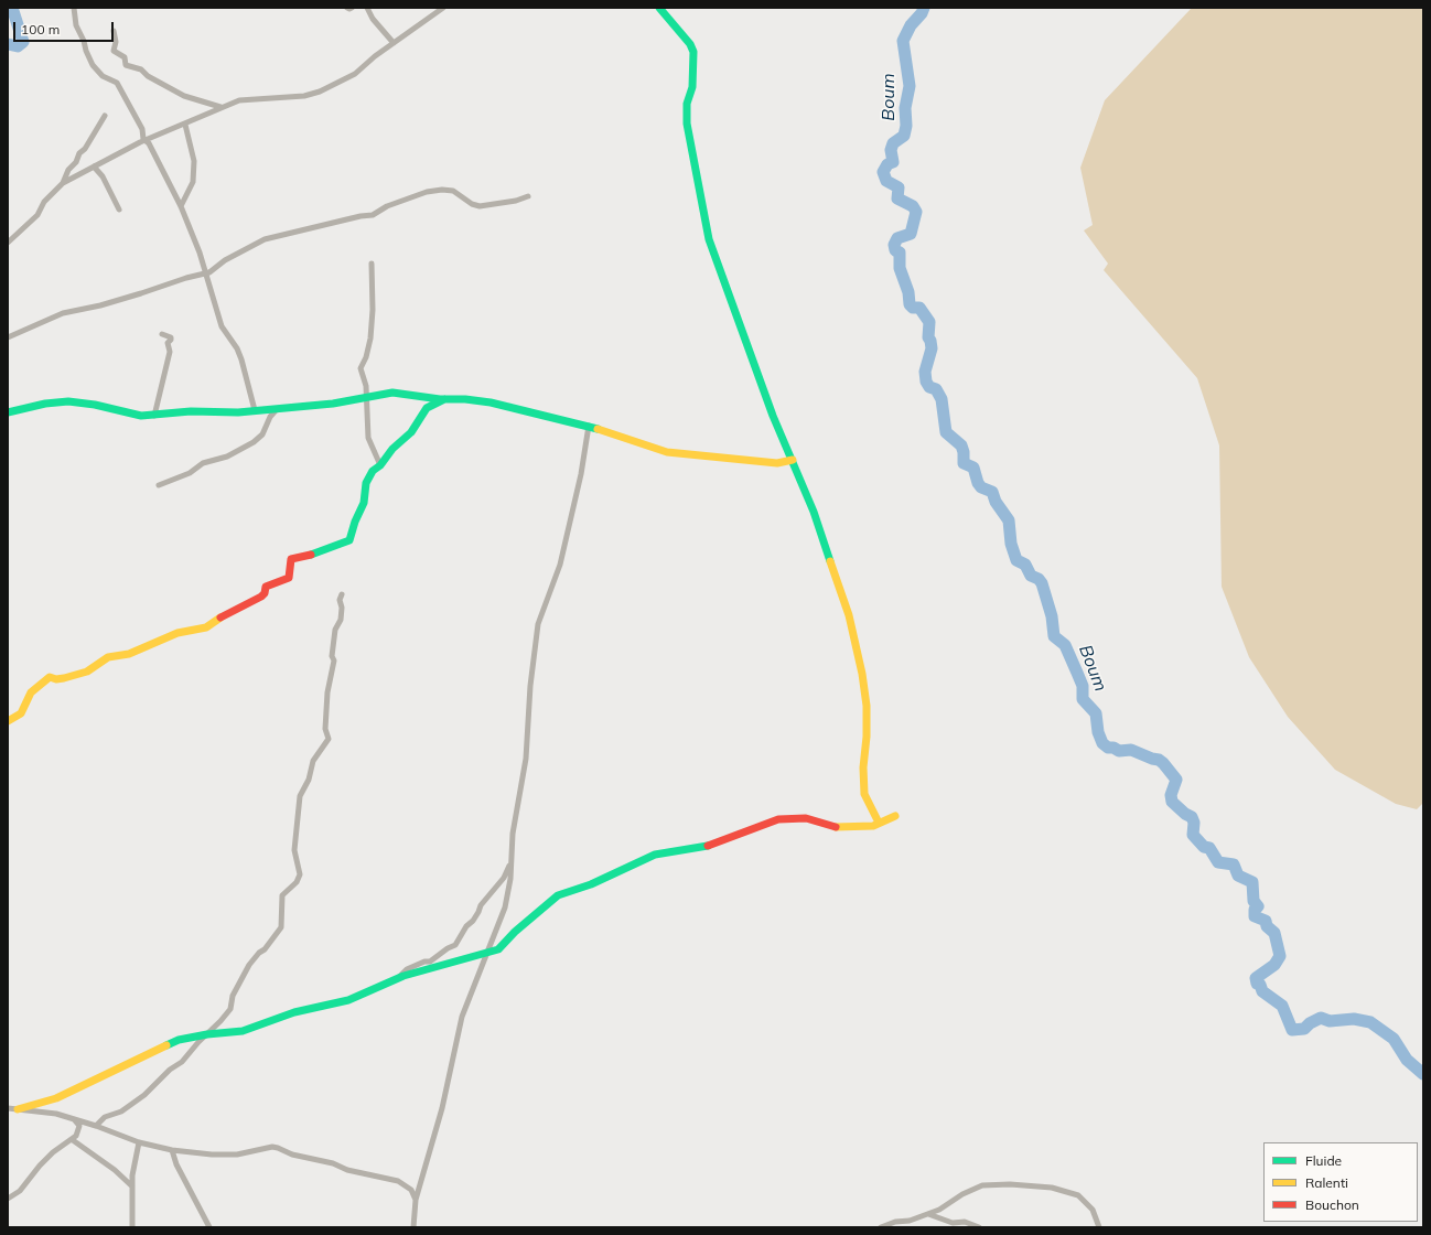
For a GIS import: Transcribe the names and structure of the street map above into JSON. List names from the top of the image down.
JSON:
{
  "water": ["Boum"],
  "legend": ["Fluide", "Ralenti", "Bouchon"],
  "scale_bar": "100 m"
}
